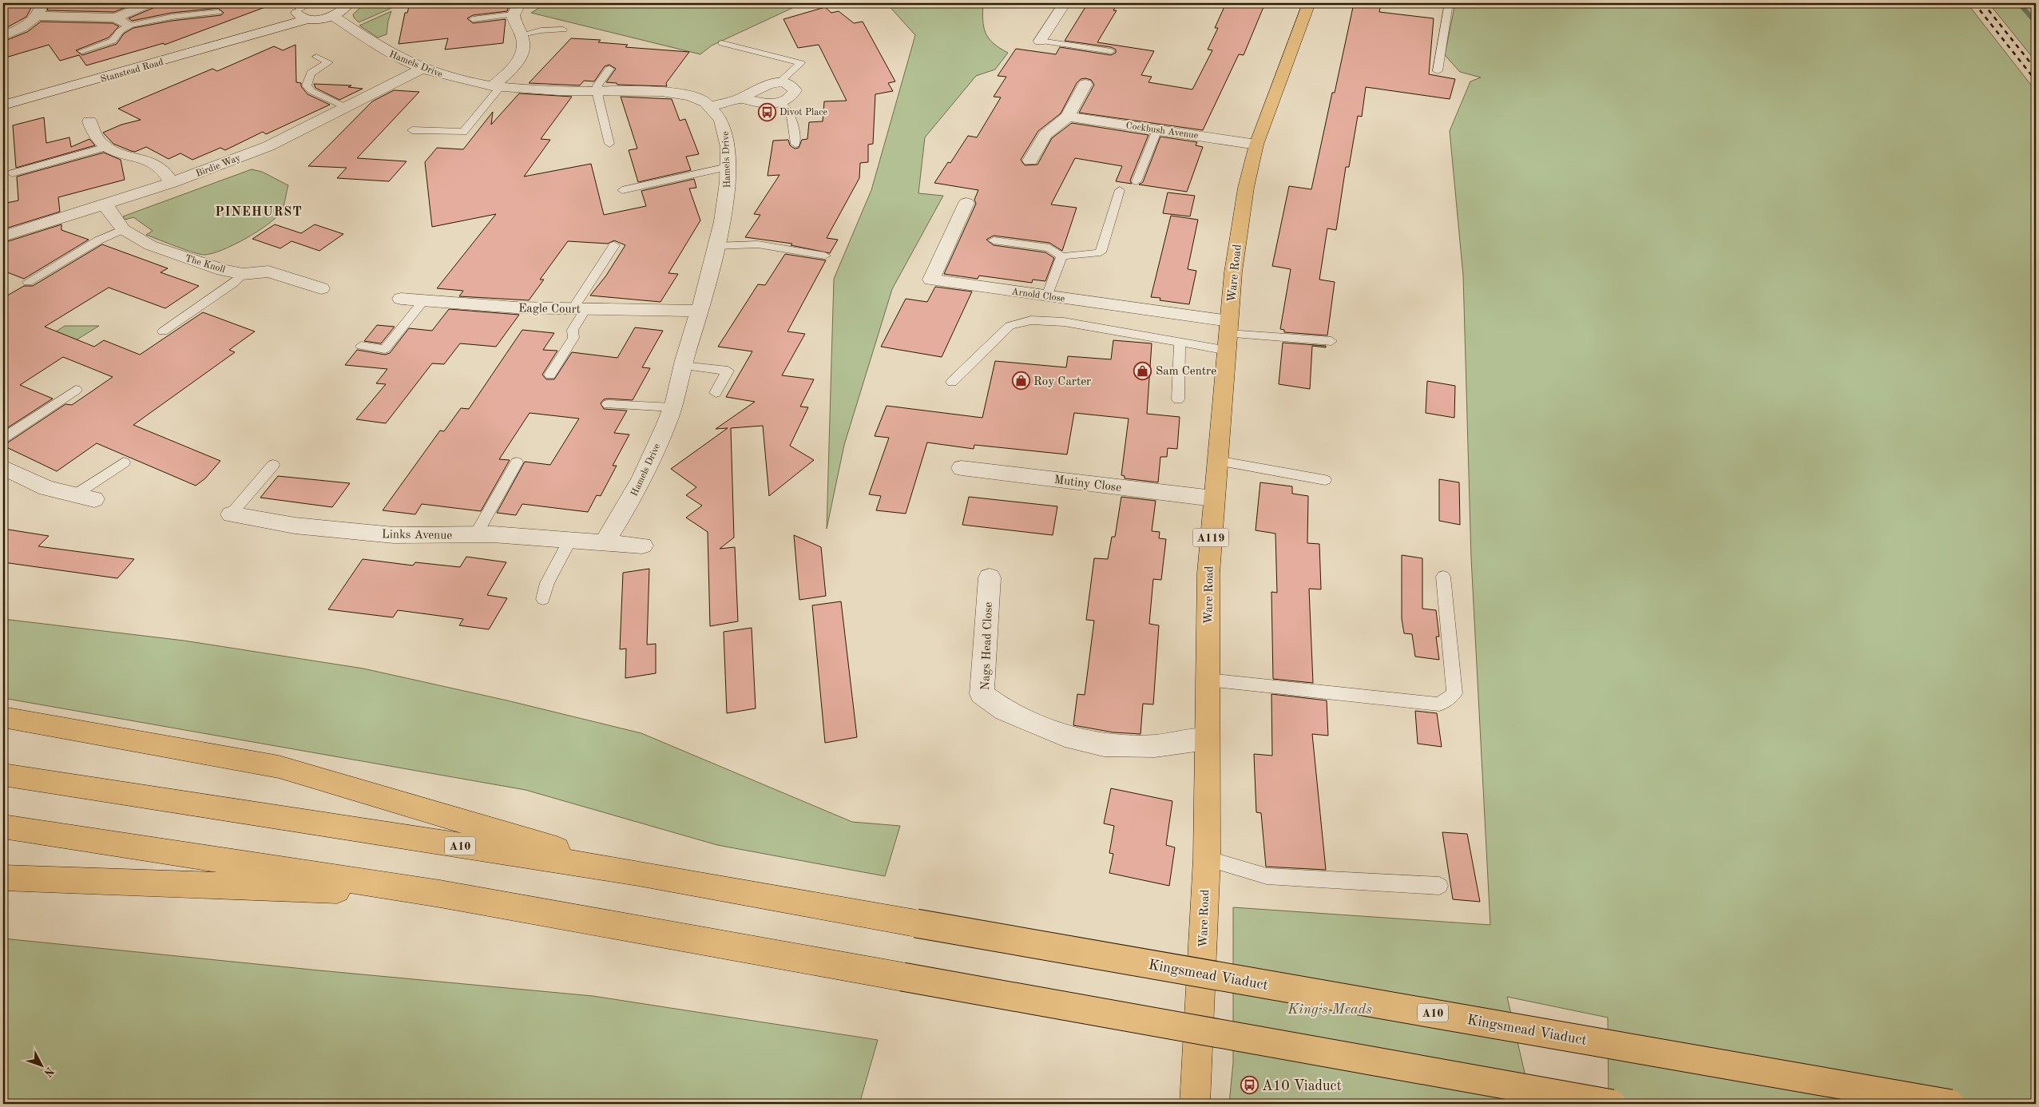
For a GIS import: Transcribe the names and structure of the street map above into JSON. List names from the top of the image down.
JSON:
{
  "streets": {
    "main road": [
      "Ware Road",
      "A119",
      "A10",
      "Kingsmead Viaduct"
    ],
    "street": [
      "Hamels Drive",
      "Stanstead Road",
      "Cockbush Avenue",
      "Birdie Way",
      "The Knoll",
      "Arnold Close",
      "Eagle Court",
      "Mutiny Close",
      "Links Avenue",
      "Nags Head Close"
    ]
  },
  "crossings": [
    ["Hamels Drive", "Stanstead Road"],
    ["Hamels Drive", "Birdie Way"],
    ["Hamels Drive", "Eagle Court"],
    ["Hamels Drive", "Links Avenue"],
    ["Cockbush Avenue", "Ware Road"],
    ["Birdie Way", "The Knoll"],
    ["Ware Road", "Arnold Close"],
    ["Ware Road", "Mutiny Close"],
    ["Ware Road", "Nags Head Close"],
    ["A10", "Kingsmead Viaduct"]
  ],
  "districts": ["PINEHURST"],
  "parks": ["King's Meads"],
  "places": {
    "bus stop": ["Divot Place", "A10 Viaduct"],
    "shop": ["Sam Centre", "Roy Carter"]
  },
  "north": "bottom right"
}
